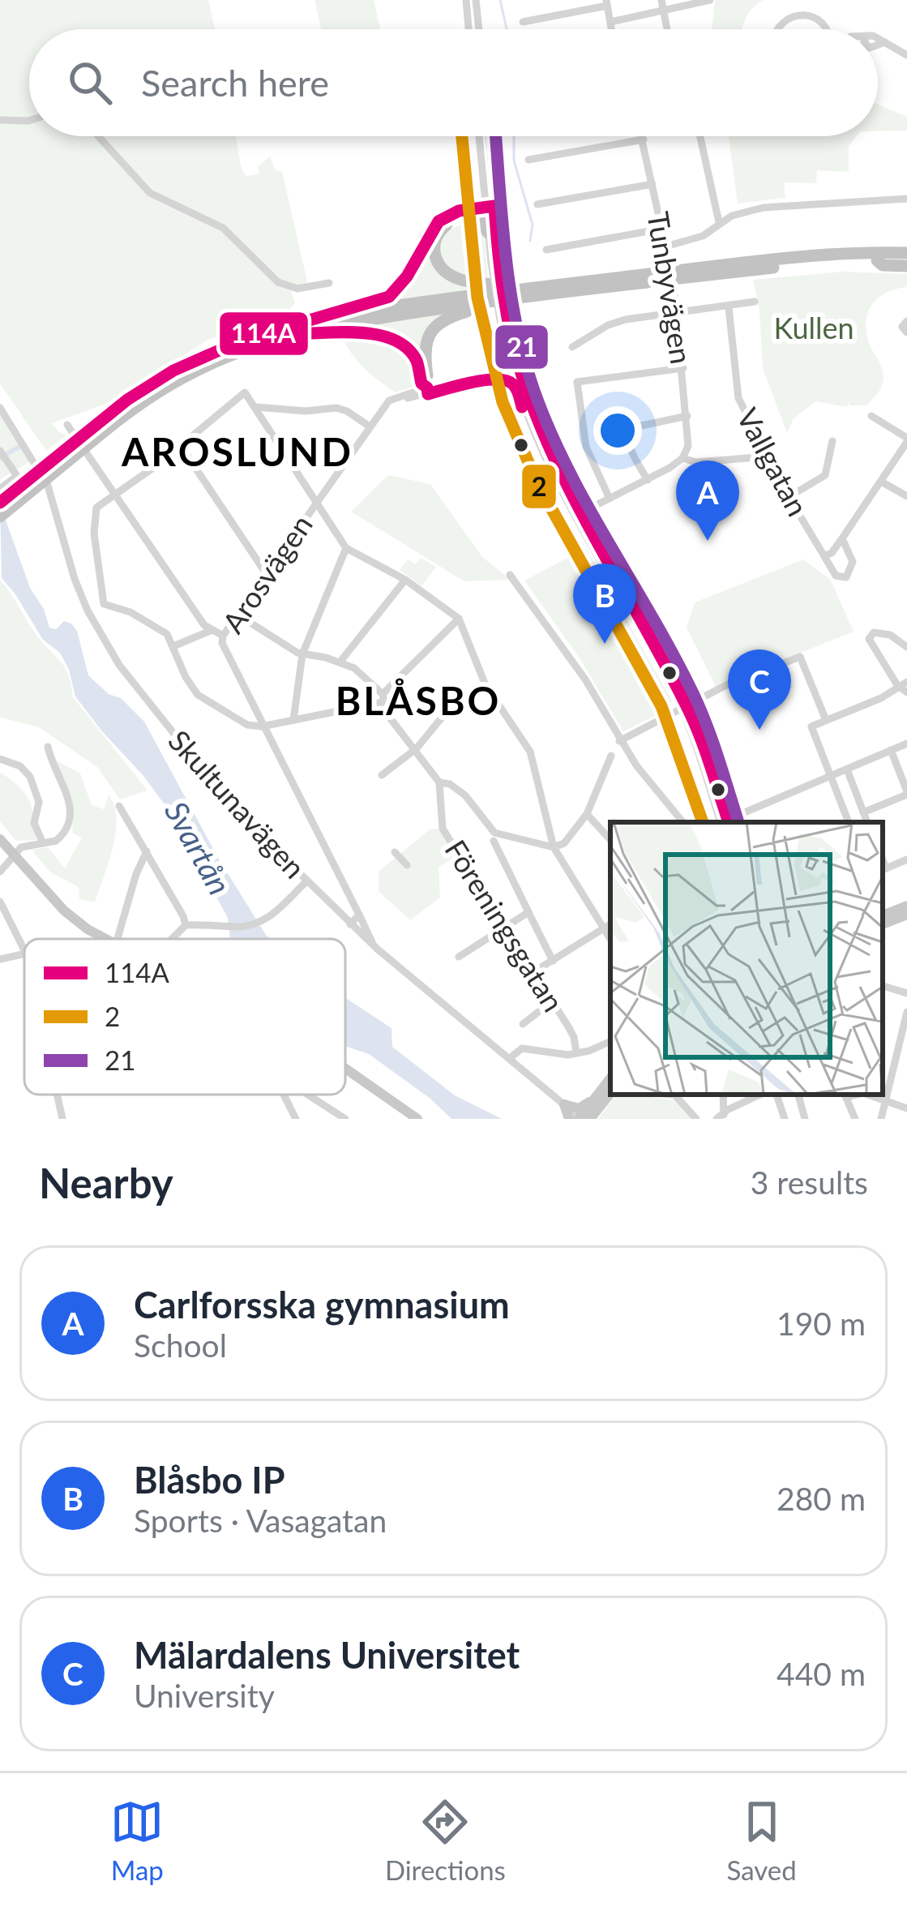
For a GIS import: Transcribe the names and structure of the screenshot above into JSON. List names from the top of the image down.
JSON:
{
  "streets": {
    "street": [
      "Tunbyvägen",
      "Vallgatan",
      "Arosvägen",
      "Skultunavägen",
      "Föreningsgatan"
    ]
  },
  "crossings": [
    ["Arosvägen", "Skultunavägen"]
  ],
  "districts": ["AROSLUND", "BLÅSBO"],
  "water": ["Svartån"],
  "parks": ["Kullen"],
  "lines": ["transit line 2", "transit line 21", "transit line 114A"],
  "legend": ["114A", "2", "21"],
  "page": {
    "search": "Search here",
    "pins": ["A", "B", "C"],
    "heading": ["Nearby", "3 results"],
    "list": [
      {
        "mark": "A",
        "name": "Carlforsska gymnasium",
        "note": "School",
        "value": "190 m"
      },
      {
        "mark": "B",
        "name": "Blåsbo IP",
        "note": "Sports · Vasagatan",
        "value": "280 m"
      },
      {
        "mark": "C",
        "name": "Mälardalens Universitet",
        "note": "University",
        "value": "440 m"
      }
    ],
    "nav": ["Map", "Directions", "Saved"]
  }
}
